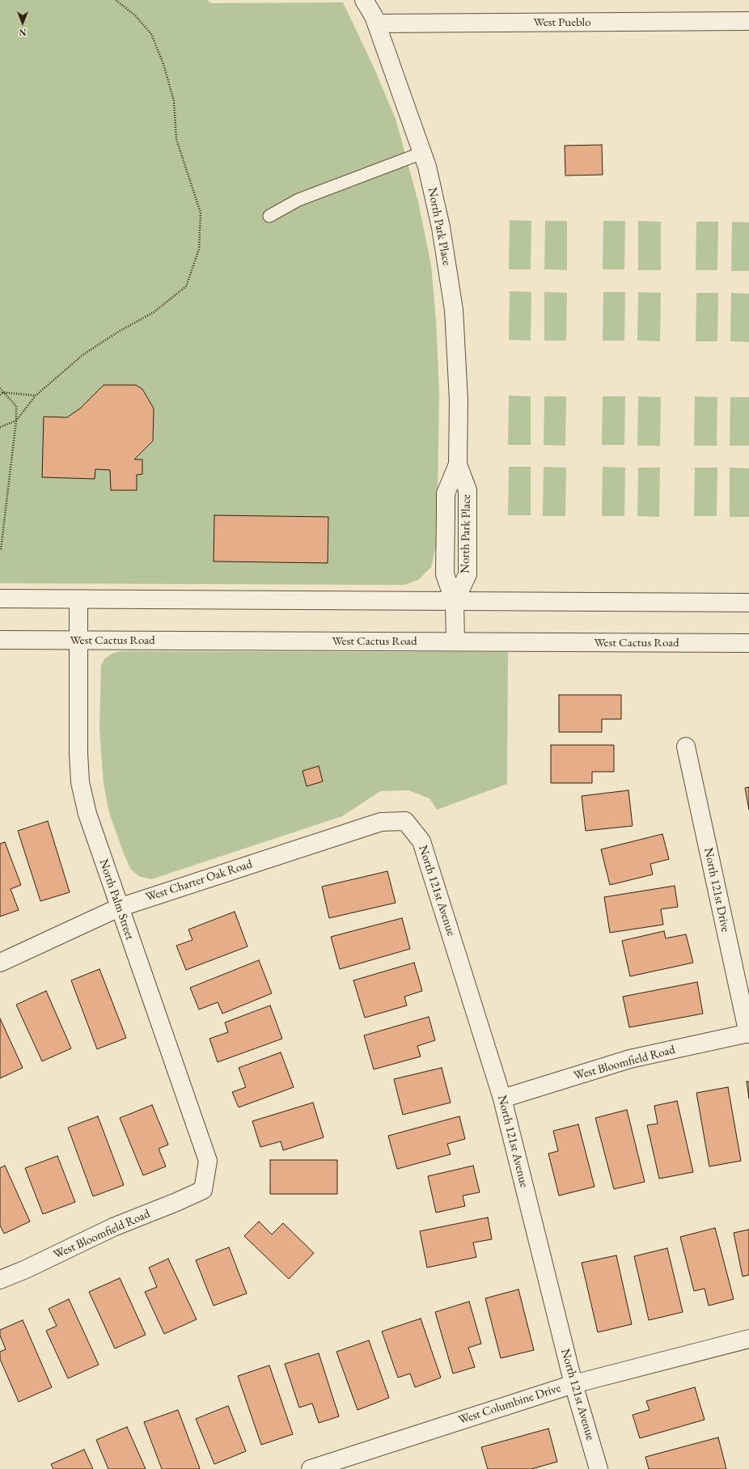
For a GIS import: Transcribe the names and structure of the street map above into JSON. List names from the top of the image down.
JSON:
{
  "streets": {
    "street": [
      "West Pueblo",
      "North Park Place",
      "West Cactus Road",
      "West Charter Oak Road",
      "North 121st Drive",
      "North 121st Avenue",
      "North Palm Street",
      "West Bloomfield Road",
      "West Columbine Drive"
    ]
  },
  "crossings": [
    ["West Pueblo", "North Park Place"],
    ["North Park Place", "West Cactus Road"],
    ["West Cactus Road", "North Palm Street"],
    ["West Charter Oak Road", "North 121st Avenue"],
    ["West Charter Oak Road", "North Palm Street"],
    ["North 121st Drive", "West Bloomfield Road"],
    ["North 121st Avenue", "West Bloomfield Road"],
    ["North 121st Avenue", "West Columbine Drive"],
    ["North Palm Street", "West Bloomfield Road"]
  ],
  "north": "bottom"
}
